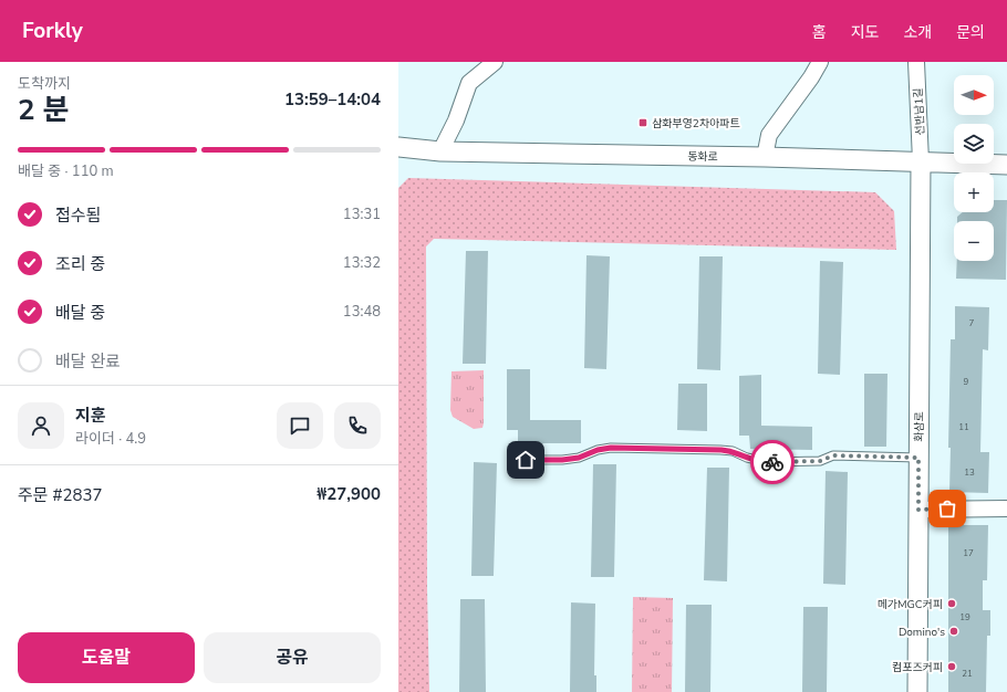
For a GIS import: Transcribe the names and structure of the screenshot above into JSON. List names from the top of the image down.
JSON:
{
  "streets": {
    "street": ["선반남1길", "동화로", "화삼로"]
  },
  "crossings": [
    ["선반남1길", "동화로"],
    ["선반남1길", "화삼로"],
    ["동화로", "화삼로"]
  ],
  "places": {
    "transit": ["삼화부영2차아파트"],
    "other": ["메가MGC커피", "Domino's", "컴포즈커피"]
  },
  "house_numbers": [
    "7",
    "9",
    "11",
    "13",
    "17",
    "19",
    "21"
  ],
  "north": "right",
  "page": {
    "header": "Forkly",
    "nav": [
      "홈",
      "지도",
      "소개",
      "문의"
    ],
    "heading": ["2 분", "도착까지", "13:59–14:04"],
    "panel": [
      "지훈",
      "라이더 · 4.9",
      "주문 #2837",
      "₩27,900"
    ],
    "map_buttons": ["+", "−"],
    "bar": "배달 중 · 110 m",
    "list": [
      ["접수됨", "13:31"],
      ["조리 중", "13:32"],
      ["배달 중", "13:48"],
      "배달 완료"
    ],
    "buttons": ["도움말", "공유"]
  }
}
